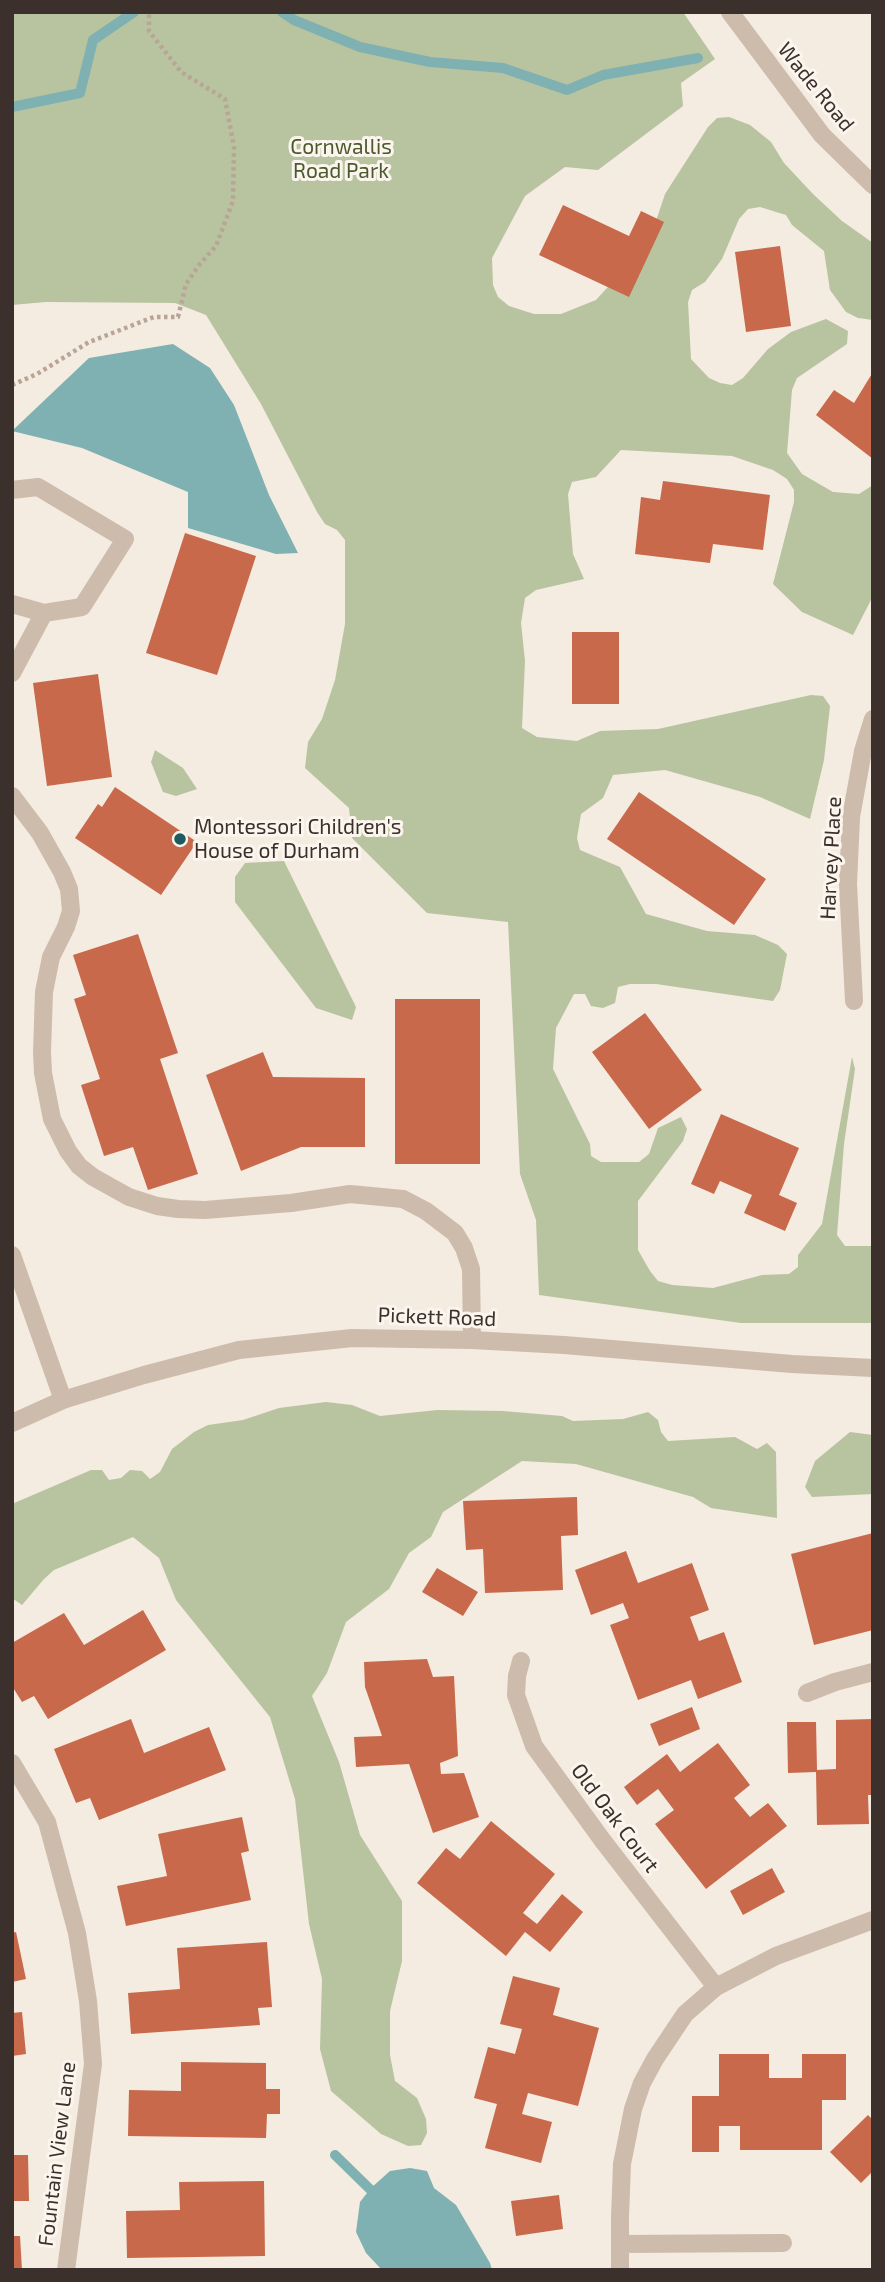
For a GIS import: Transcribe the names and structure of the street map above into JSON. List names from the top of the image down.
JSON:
{
  "streets": {
    "street": [
      "Wade Road",
      "Harvey Place",
      "Pickett Road",
      "Old Oak Court",
      "Fountain View Lane"
    ]
  },
  "parks": ["Cornwallis Road Park"],
  "places": ["Montessori Children's House of Durham"]
}
